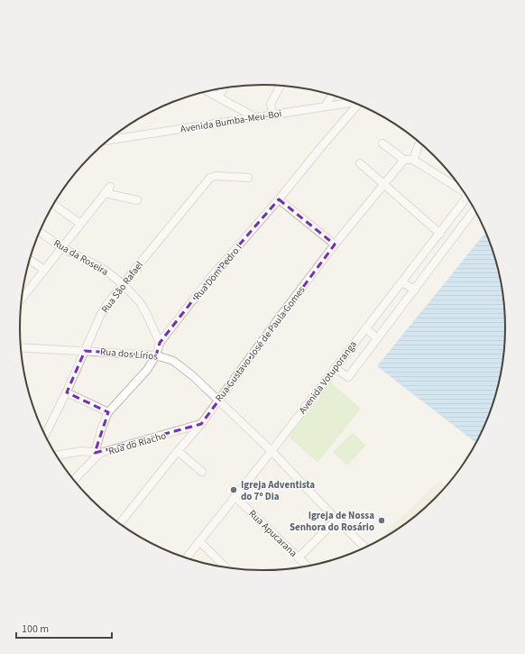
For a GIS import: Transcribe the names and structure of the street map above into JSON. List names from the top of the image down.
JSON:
{
  "streets": {
    "street": [
      "Avenida Bumba-Meu-Boi",
      "Rua da Roseira",
      "Rua Dom Pedro I",
      "Rua São Rafael",
      "Rua Gustavo José de Paula Gomes",
      "Rua dos Lírios",
      "Avenida Votuporanga",
      "Rua do Riacho",
      "Rua Apucarana"
    ]
  },
  "crossings": [
    ["Rua da Roseira", "Rua Dom Pedro I"],
    ["Rua da Roseira", "Rua São Rafael"],
    ["Rua Dom Pedro I", "Rua dos Lírios"],
    ["Rua Dom Pedro I", "Rua do Riacho"],
    ["Rua São Rafael", "Rua dos Lírios"],
    ["Rua Gustavo José de Paula Gomes", "Rua dos Lírios"],
    ["Rua Gustavo José de Paula Gomes", "Rua do Riacho"],
    ["Rua dos Lírios", "Avenida Votuporanga"],
    ["Avenida Votuporanga", "Rua Apucarana"]
  ],
  "places": ["Igreja Adventista do 7º Dia", "Igreja de Nossa Senhora do Rosário"],
  "scale_bar": "100 m"
}
